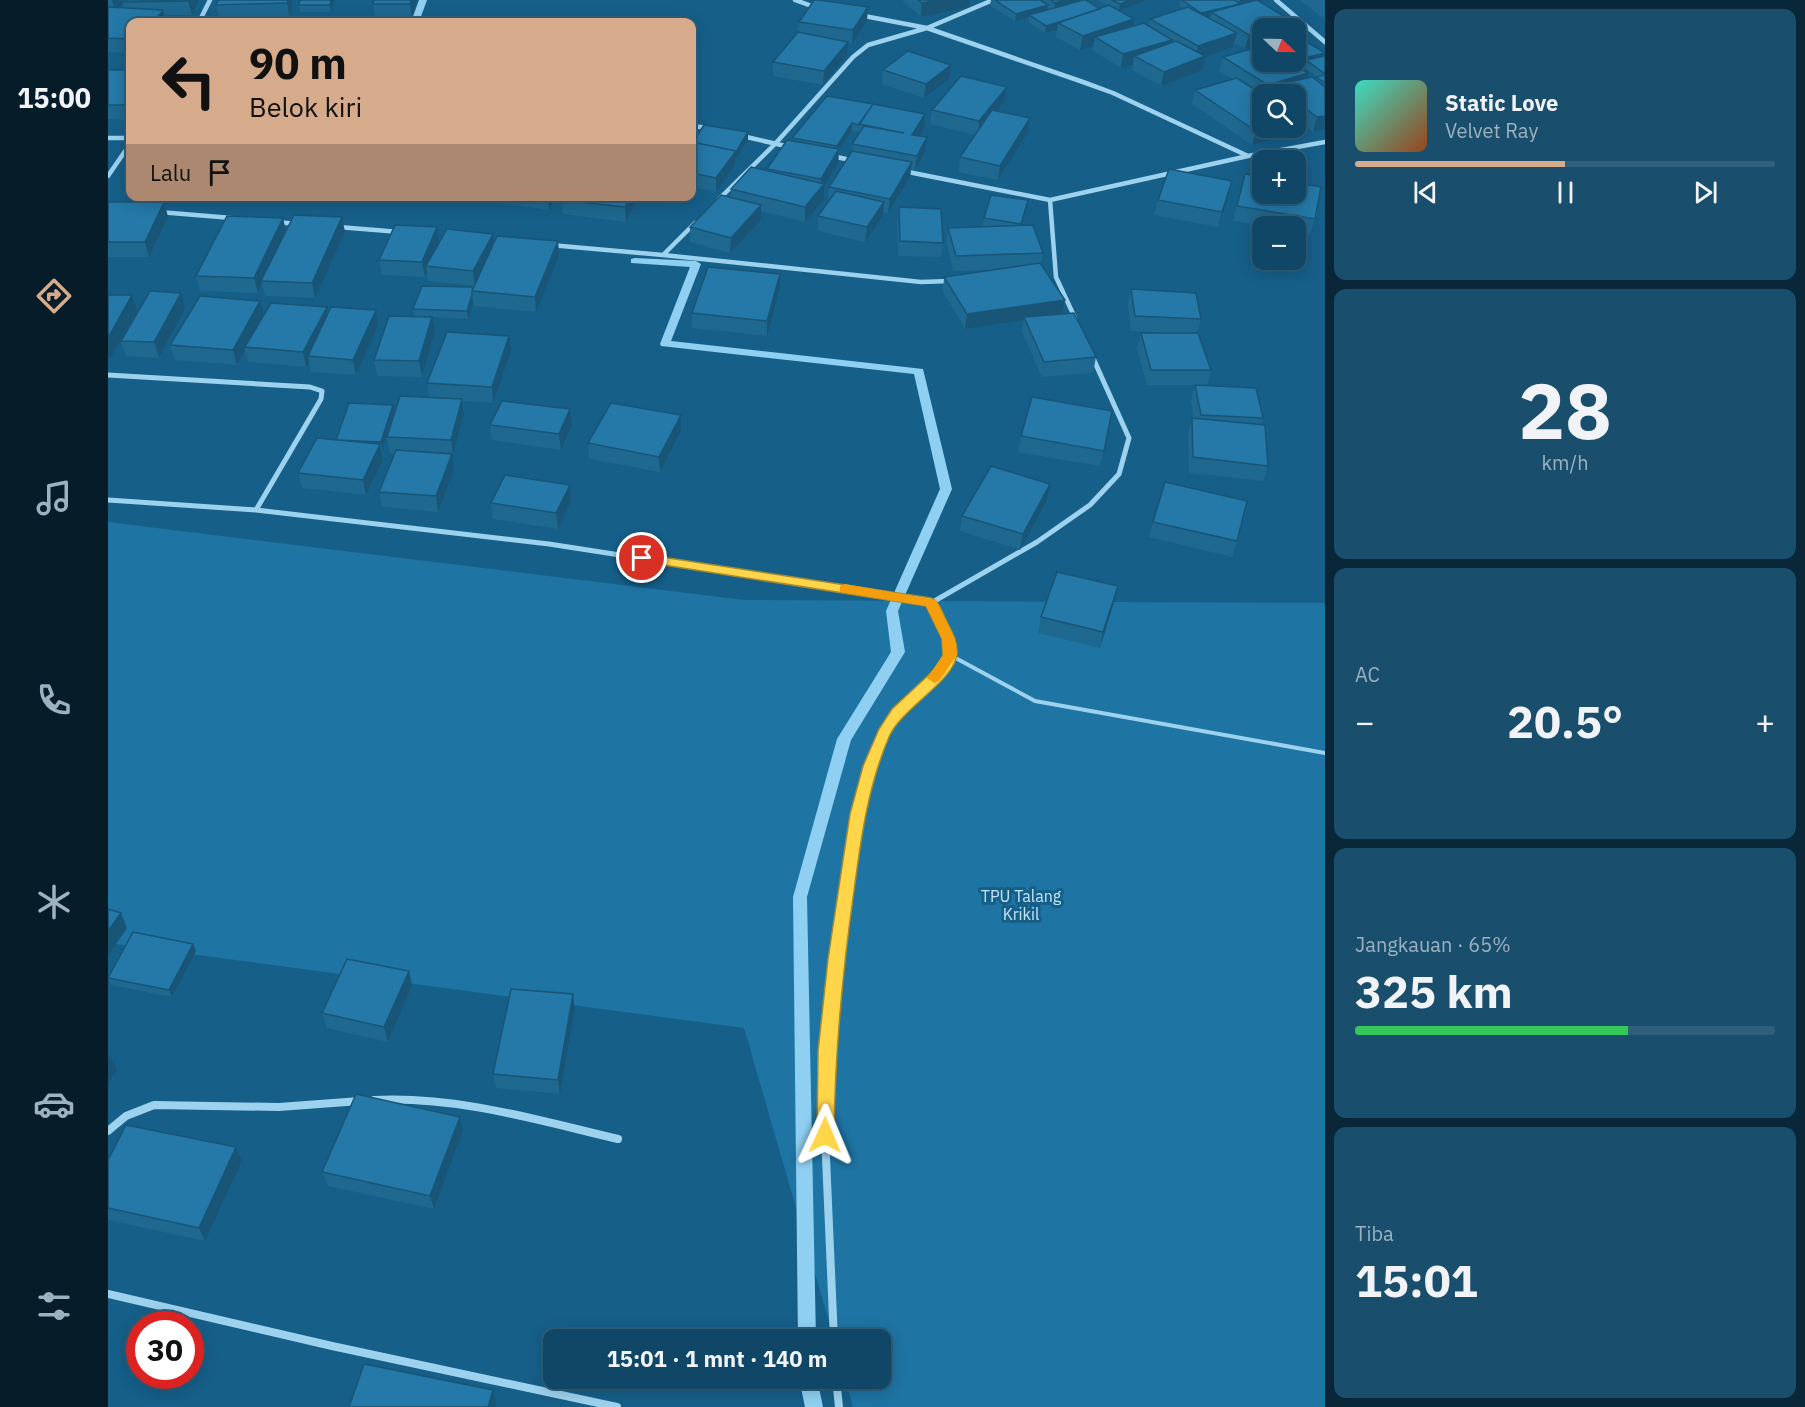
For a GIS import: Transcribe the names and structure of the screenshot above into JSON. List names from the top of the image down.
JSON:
{
  "parks": ["TPU Talang Krikil"],
  "north": "right",
  "page": {
    "tabs": "15:00",
    "map_buttons": ["+", "−"],
    "turn": ["90 m", "Belok kiri"],
    "song": ["Static Love", "Velvet Ray"],
    "then": "Lalu",
    "tile": [
      ["28", "km/h"],
      "AC",
      ["Jangkauan · 65%", "325 km"],
      ["Tiba", "15:01"]
    ],
    "heat": ["−", "20.5°", "+"],
    "limit": "30",
    "trip": "15:01 · 1 mnt · 140 m"
  }
}
